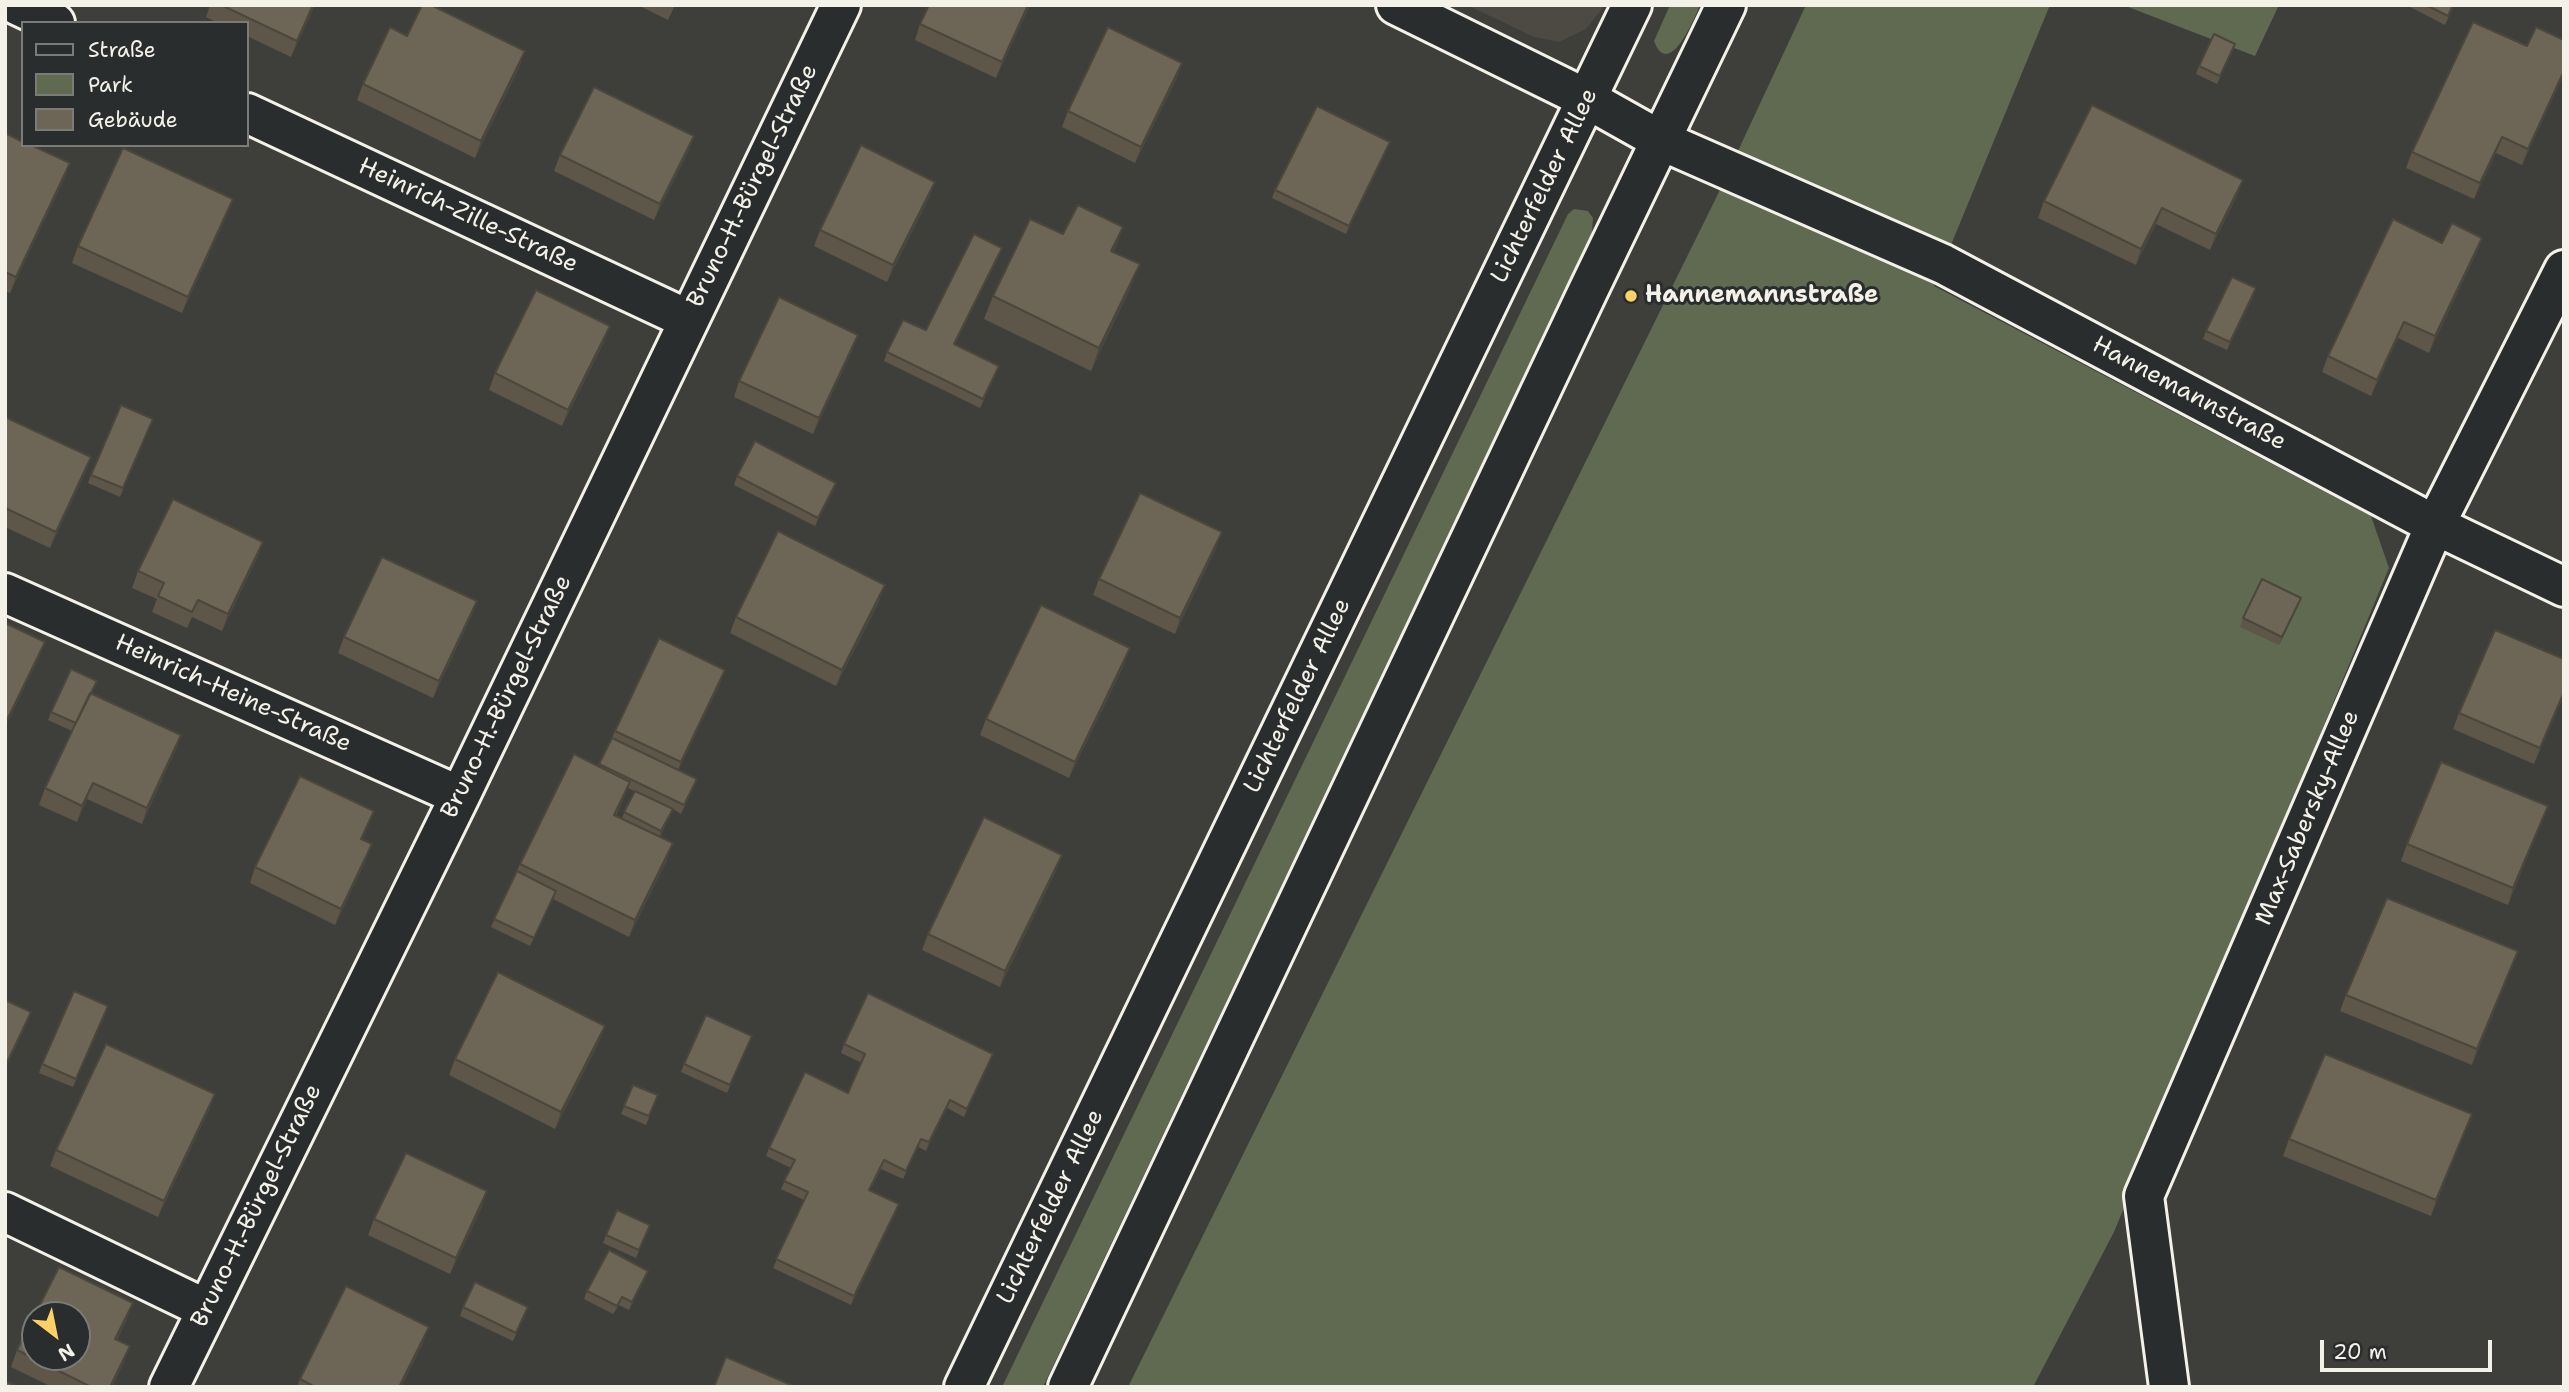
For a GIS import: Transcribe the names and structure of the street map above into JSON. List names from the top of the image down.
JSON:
{
  "streets": {
    "street": [
      "Bruno-H.-Bürgel-Straße",
      "Lichterfelder Allee",
      "Heinrich-Zille-Straße",
      "Hannemannstraße",
      "Heinrich-Heine-Straße",
      "Max-Sabersky-Allee"
    ]
  },
  "crossings": [
    ["Bruno-H.-Bürgel-Straße", "Heinrich-Zille-Straße"],
    ["Bruno-H.-Bürgel-Straße", "Heinrich-Heine-Straße"],
    ["Lichterfelder Allee", "Hannemannstraße"],
    ["Hannemannstraße", "Max-Sabersky-Allee"]
  ],
  "places": ["Hannemannstraße"],
  "legend": ["Straße", "Park", "Gebäude"],
  "scale_bar": "20 m",
  "north": "bottom right"
}
